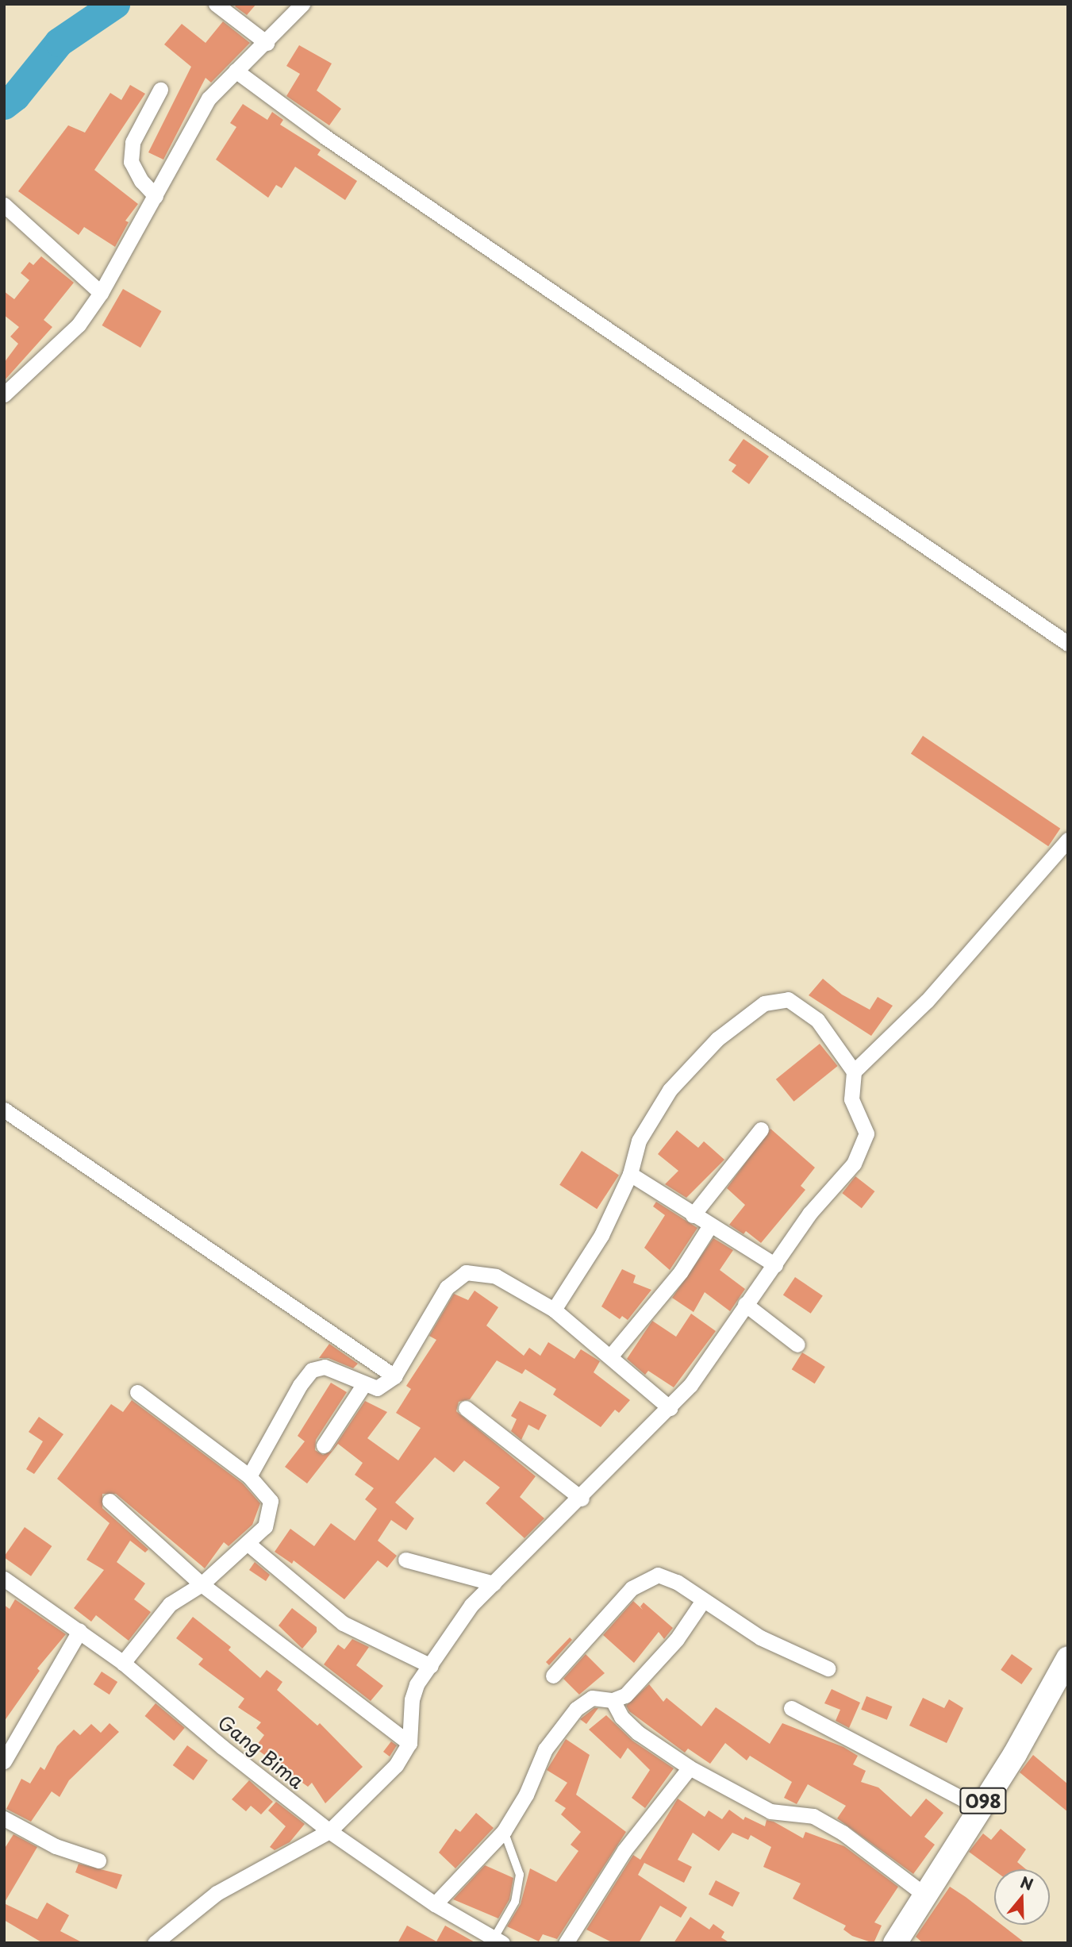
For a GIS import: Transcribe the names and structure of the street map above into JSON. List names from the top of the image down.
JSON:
{
  "streets": {
    "main road": ["098"],
    "street": ["Gang Bima"]
  },
  "north": "top"
}
